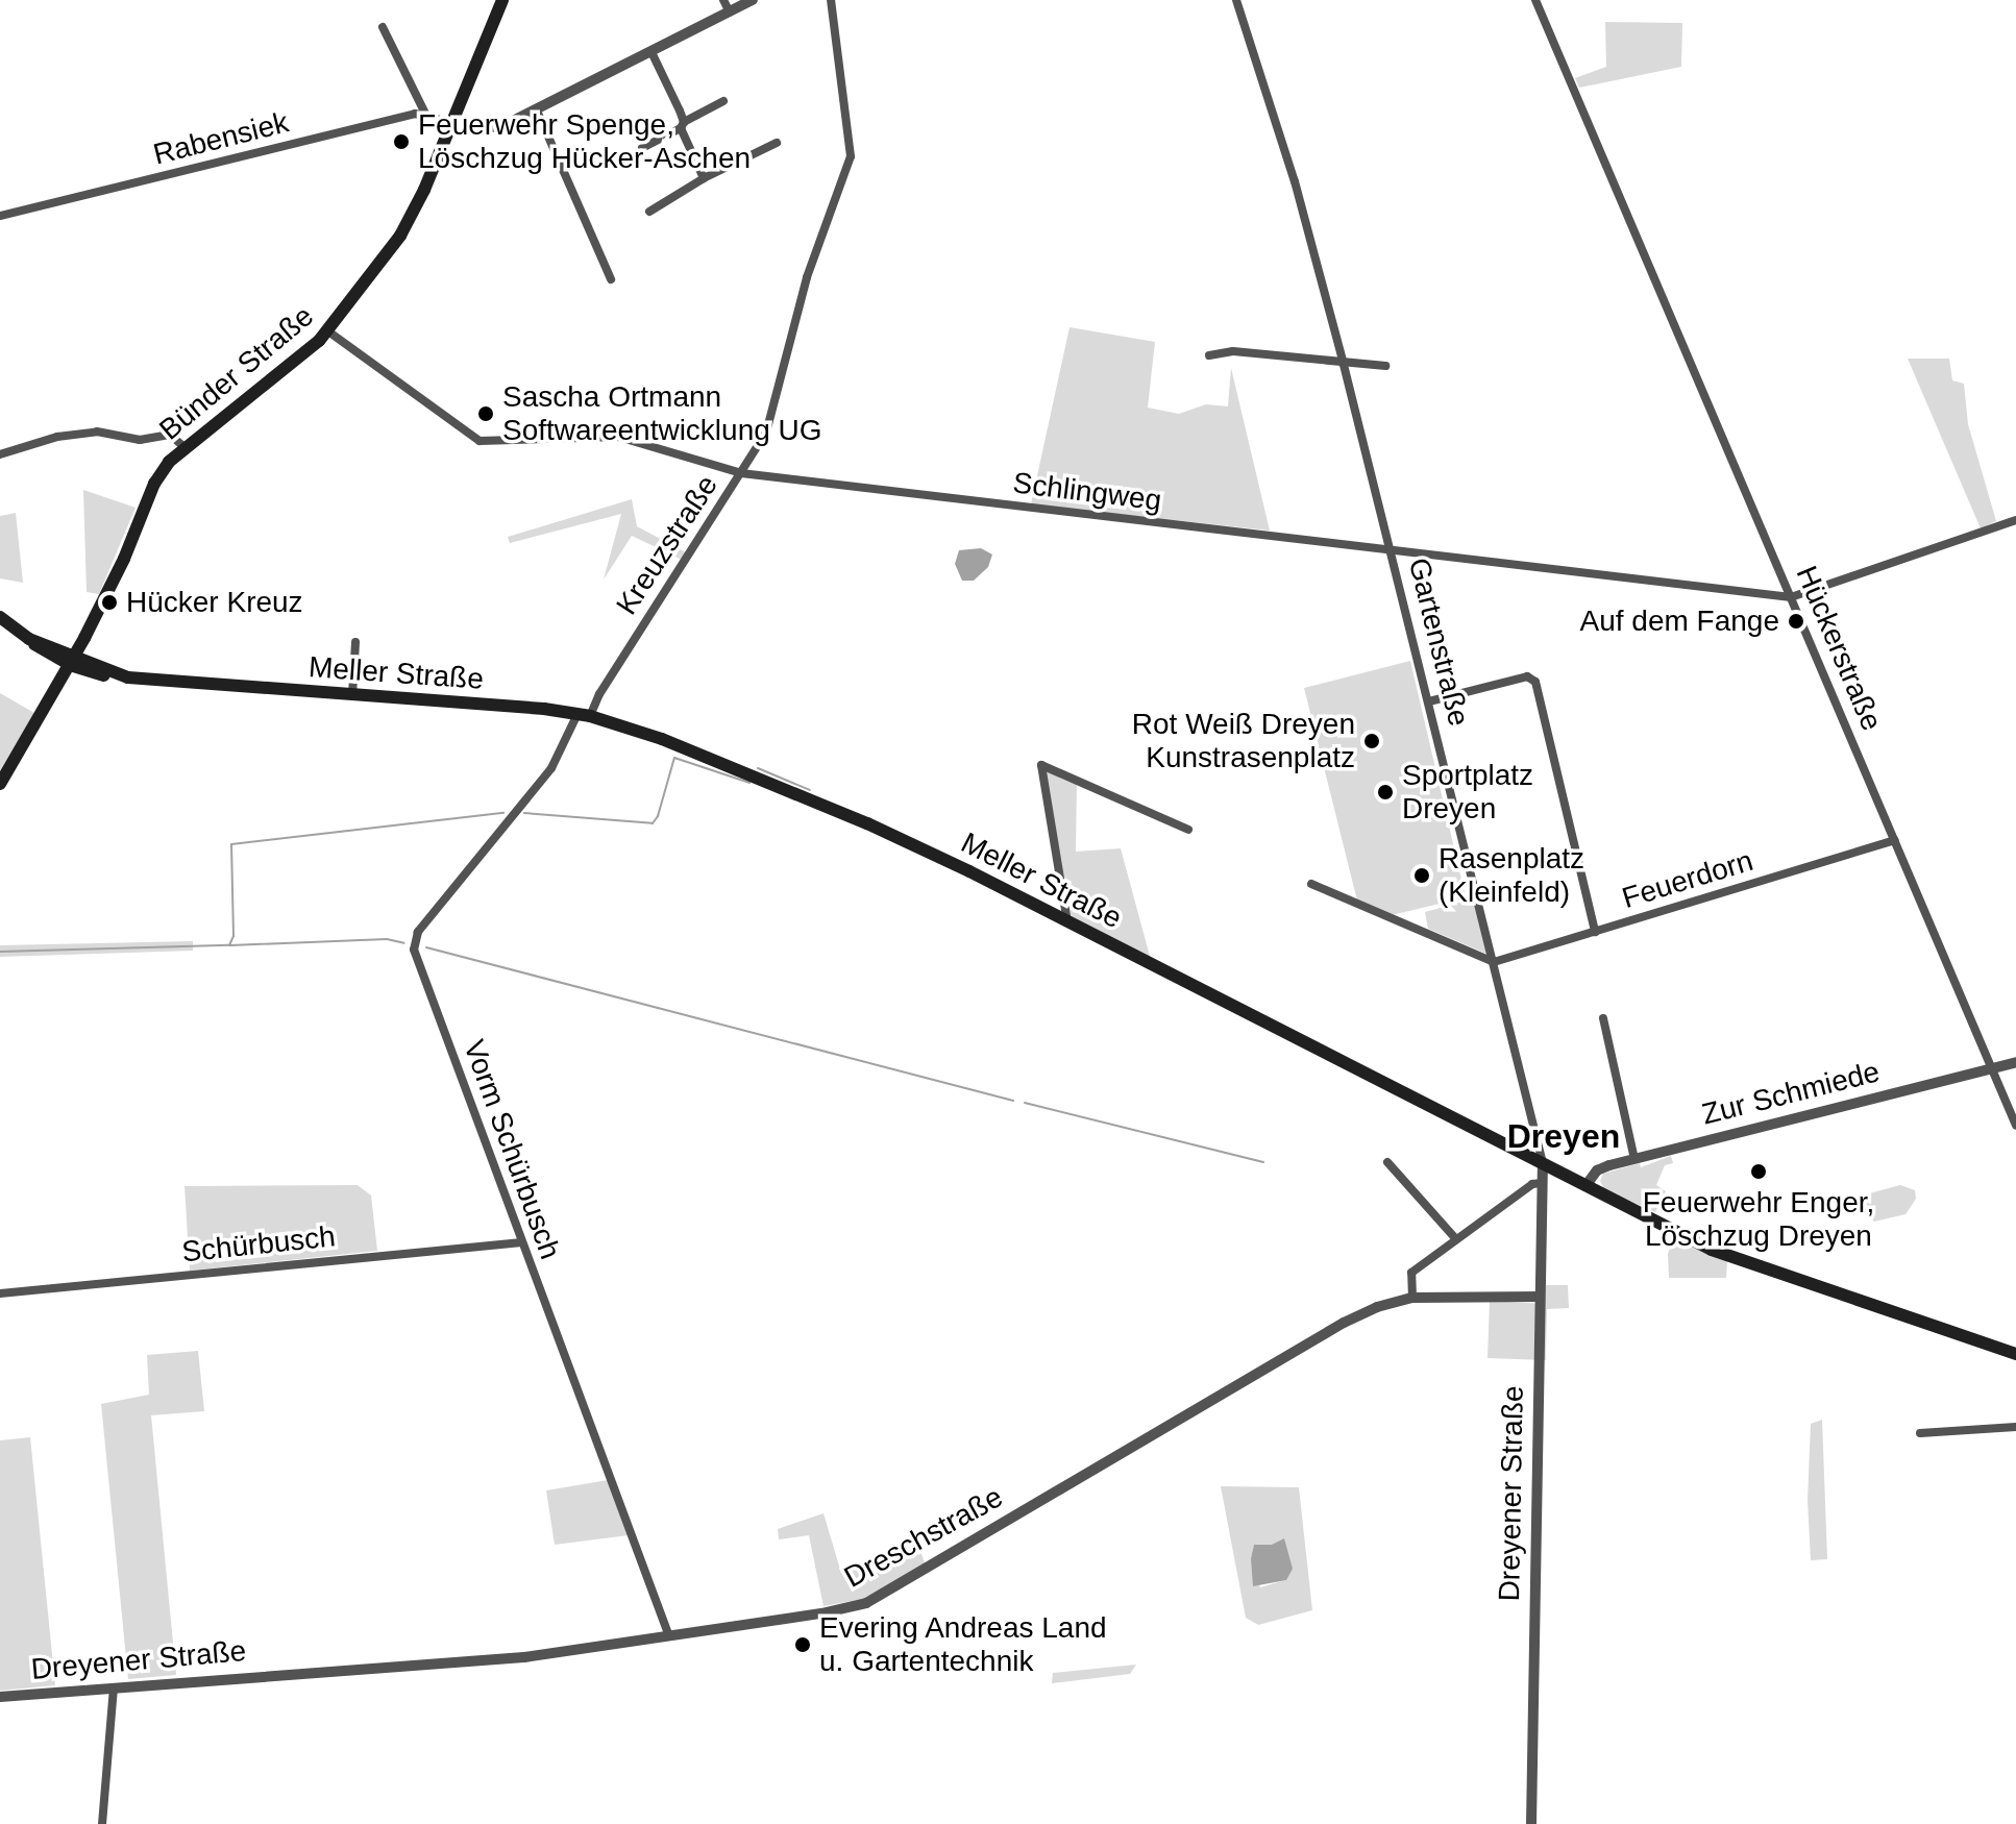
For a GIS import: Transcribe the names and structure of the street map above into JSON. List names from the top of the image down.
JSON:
{
  "streets": {
    "main road": ["Bünder Straße", "Meller Straße"],
    "street": [
      "Rabensiek",
      "Schlingweg",
      "Kreuzstraße",
      "Gartenstraße",
      "Hückerstraße",
      "Feuerdorn",
      "Zur Schmiede",
      "Vorm Schürbusch",
      "Schürbusch",
      "Dreyener Straße",
      "Dreschstraße"
    ]
  },
  "crossings": [
    ["Bünder Straße", "Schlingweg"],
    ["Bünder Straße", "Meller Straße"],
    ["Schlingweg", "Kreuzstraße"],
    ["Schlingweg", "Gartenstraße"],
    ["Schlingweg", "Hückerstraße"],
    ["Kreuzstraße", "Meller Straße"],
    ["Kreuzstraße", "Vorm Schürbusch"],
    ["Gartenstraße", "Meller Straße"],
    ["Gartenstraße", "Feuerdorn"],
    ["Gartenstraße", "Dreyener Straße"],
    ["Hückerstraße", "Feuerdorn"],
    ["Hückerstraße", "Zur Schmiede"],
    ["Meller Straße", "Zur Schmiede"],
    ["Meller Straße", "Vorm Schürbusch"],
    ["Meller Straße", "Dreyener Straße"],
    ["Vorm Schürbusch", "Schürbusch"],
    ["Vorm Schürbusch", "Dreschstraße"],
    ["Dreyener Straße", "Dreschstraße"]
  ],
  "districts": ["Dreyen"],
  "places": [
    "Feuerwehr Spenge, Löschzug Hücker-Aschen",
    "Sascha Ortmann Softwareentwicklung UG",
    "Hücker Kreuz",
    "Auf dem Fange",
    "Rot Weiß Dreyen Kunstrasenplatz",
    "Sportplatz Dreyen",
    "Rasenplatz (Kleinfeld)",
    "Feuerwehr Enger, Löschzug Dreyen",
    "Evering Andreas Land u. Gartentechnik"
  ]
}
